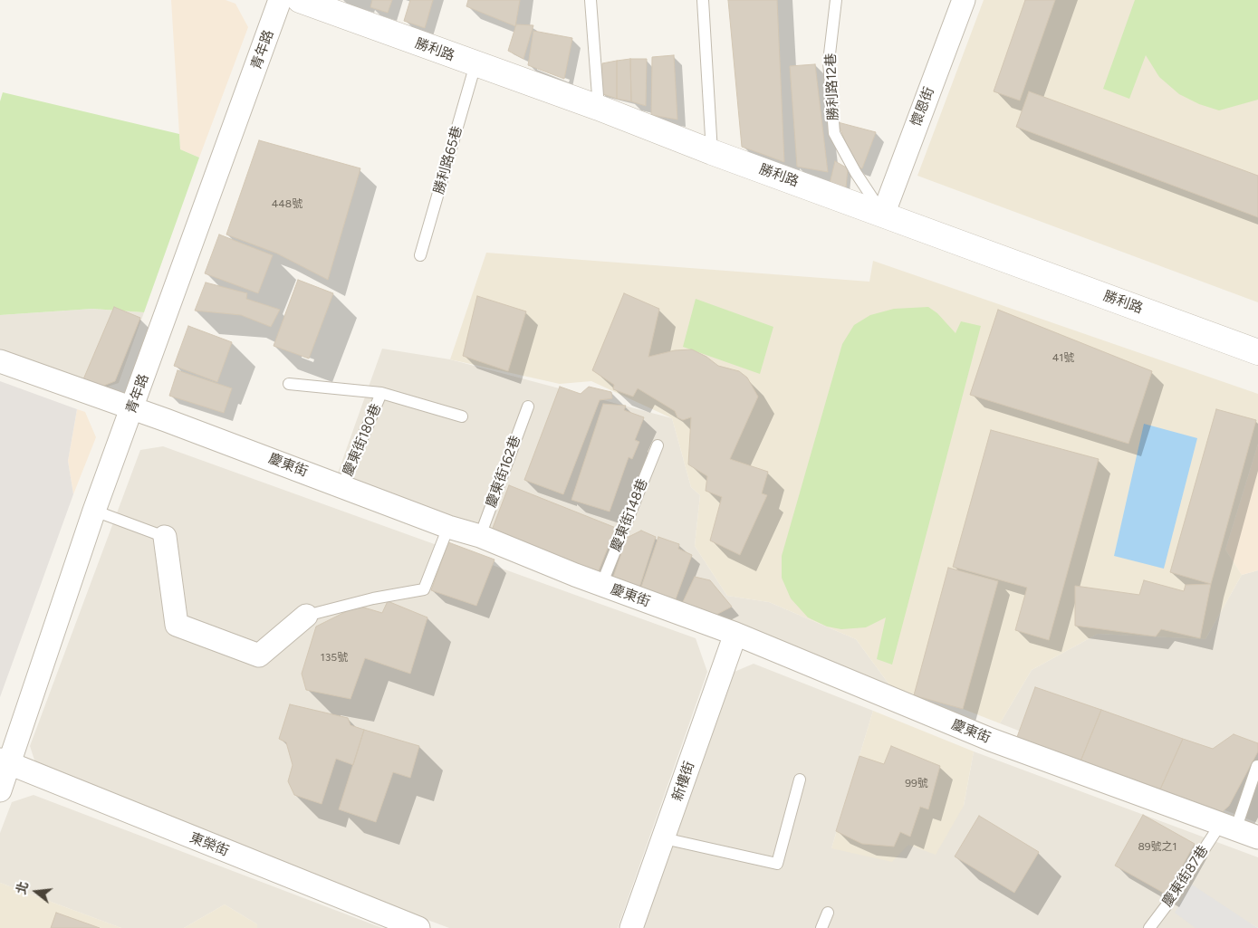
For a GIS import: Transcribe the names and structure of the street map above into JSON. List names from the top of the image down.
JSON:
{
  "streets": {
    "street": [
      "青年路",
      "勝利路",
      "懷恩街",
      "慶東街",
      "新樓街",
      "東榮街"
    ],
    "lane": [
      "勝利路12巷",
      "勝利路65巷",
      "慶東街180巷",
      "慶東街162巷",
      "慶東街148巷",
      "慶東街87巷"
    ]
  },
  "crossings": [
    ["青年路", "慶東街"],
    ["青年路", "東榮街"],
    ["勝利路", "勝利路12巷"],
    ["勝利路", "懷恩街"],
    ["勝利路", "勝利路65巷"],
    ["勝利路12巷", "懷恩街"],
    ["慶東街180巷", "慶東街"],
    ["慶東街", "慶東街162巷"],
    ["慶東街", "慶東街148巷"],
    ["慶東街", "新樓街"],
    ["慶東街", "慶東街87巷"]
  ],
  "house_numbers": [
    "448號",
    "41號",
    "135號",
    "99號",
    "89號之1"
  ],
  "north": "left"
}
